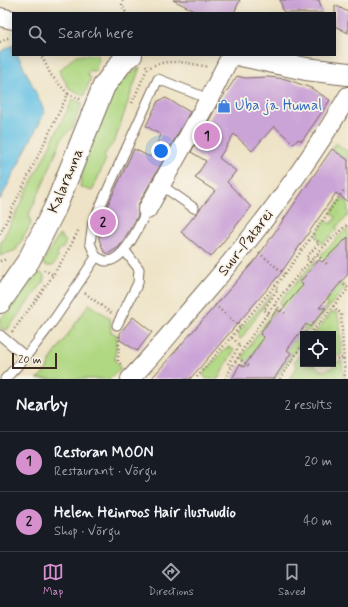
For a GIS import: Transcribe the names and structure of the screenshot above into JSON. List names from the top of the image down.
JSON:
{
  "streets": {
    "street": ["Kalaranna", "Suur-Patarei"]
  },
  "places": {
    "shop": ["Uba ja Humal"]
  },
  "scale_bar": "20 m",
  "page": {
    "search": "Search here",
    "pins": ["1", "2"],
    "scale": "20 m",
    "heading": ["Nearby", "2 results"],
    "list": [
      {
        "mark": "1",
        "name": "Restoran MOON",
        "note": "Restaurant · Võrgu",
        "value": "20 m"
      },
      {
        "mark": "2",
        "name": "Helen Heinroos Hair ilustuudio",
        "note": "Shop · Võrgu",
        "value": "40 m"
      }
    ],
    "nav": ["Map", "Directions", "Saved"]
  }
}
